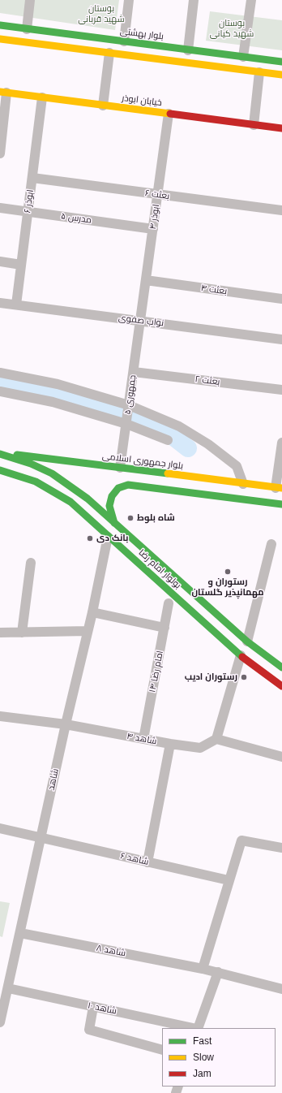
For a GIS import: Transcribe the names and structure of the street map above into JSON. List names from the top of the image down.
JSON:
{
  "streets": {
    "main road": [
      "بلوار بهشتی",
      "خیابان ابوذر",
      "بلوار جمهوری اسلامی",
      "بولوار امام رضا"
    ],
    "street": [
      "بعثت ۶",
      "ابوذر ۶",
      "ابوذر ۴",
      "مدرس ۵",
      "بعثت ۴",
      "نواب صفوی",
      "بعثت ۲",
      "جمهوری ۵",
      "امام رضا ۱۴",
      "شاهد ۴",
      "شاهد",
      "شاهد ۶",
      "شاهد ۸",
      "شاهد ۱۰"
    ]
  },
  "crossings": [
    ["خیابان ابوذر", "ابوذر ۶"],
    ["خیابان ابوذر", "ابوذر ۴"],
    ["بعثت ۶", "ابوذر ۶"],
    ["بعثت ۶", "ابوذر ۴"],
    ["ابوذر ۶", "مدرس ۵"],
    ["ابوذر ۶", "نواب صفوی"],
    ["ابوذر ۴", "مدرس ۵"],
    ["ابوذر ۴", "بعثت ۴"],
    ["ابوذر ۴", "نواب صفوی"],
    ["ابوذر ۴", "جمهوری ۵"],
    ["نواب صفوی", "جمهوری ۵"],
    ["بعثت ۲", "جمهوری ۵"],
    ["جمهوری ۵", "بلوار جمهوری اسلامی"],
    ["بلوار جمهوری اسلامی", "بولوار امام رضا"],
    ["بولوار امام رضا", "شاهد"],
    ["امام رضا ۱۴", "شاهد ۴"],
    ["شاهد ۴", "شاهد"],
    ["شاهد", "شاهد ۶"],
    ["شاهد", "شاهد ۸"],
    ["شاهد", "شاهد ۱۰"]
  ],
  "parks": ["بوستان شهید قربانی", "بوستان شهید کیانی"],
  "places": [
    "شاه بلوط",
    "بانک دی",
    "رستوران و مهمانپذیر گلستان",
    "رستوران ادیب"
  ],
  "legend": ["Fast", "Slow", "Jam"]
}
